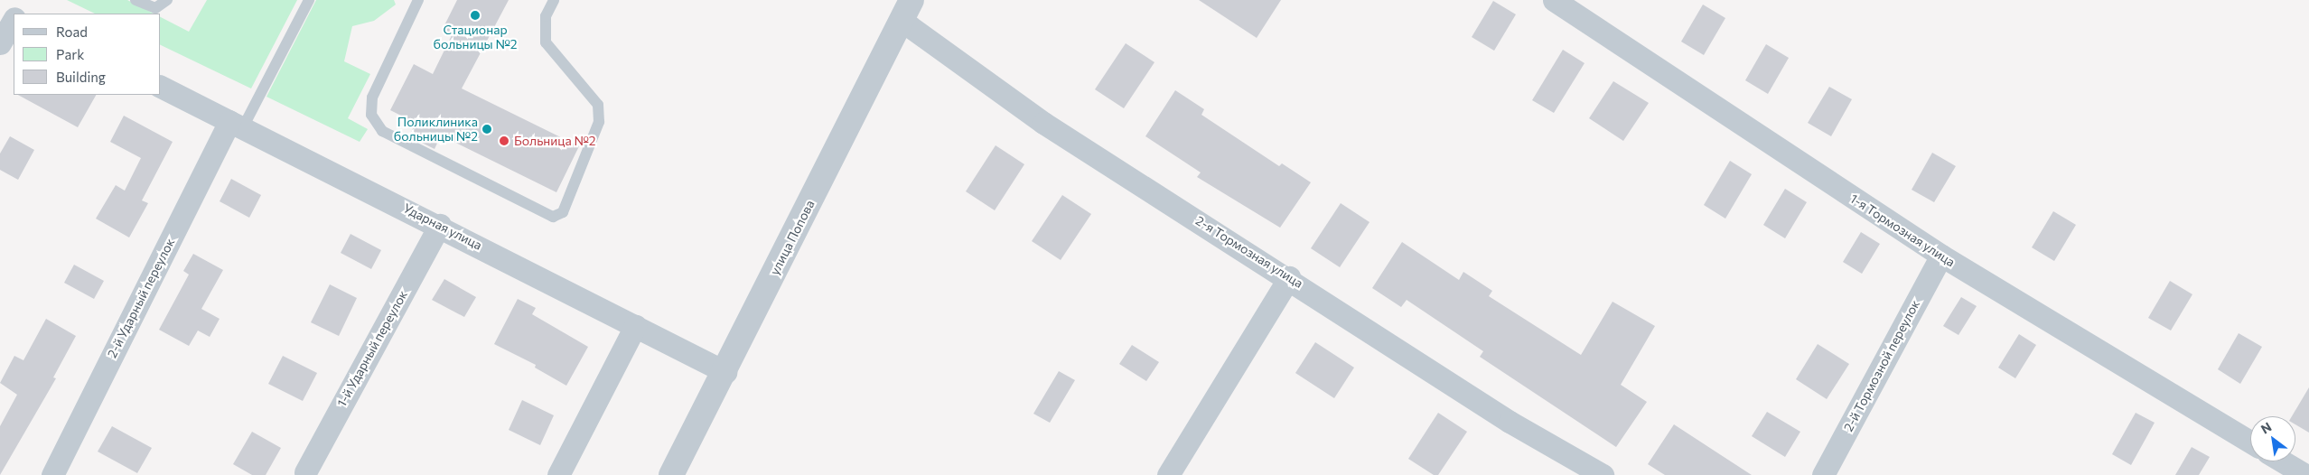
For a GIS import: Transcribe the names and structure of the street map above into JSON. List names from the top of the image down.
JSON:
{
  "streets": {
    "street": [
      "Ударная улица",
      "1-я Тормозная улица",
      "улица Попова",
      "2-я Тормозная улица",
      "2-й Ударный переулок",
      "1-й Ударный переулок",
      "2-й Тормозной переулок"
    ]
  },
  "crossings": [
    ["Ударная улица", "улица Попова"],
    ["Ударная улица", "2-й Ударный переулок"],
    ["Ударная улица", "1-й Ударный переулок"],
    ["1-я Тормозная улица", "2-й Тормозной переулок"],
    ["улица Попова", "2-я Тормозная улица"]
  ],
  "places": ["Стационар больницы №2", "Поликлиника больницы №2", "Больница №2"],
  "legend": ["Road", "Park", "Building"],
  "north": "top left"
}
